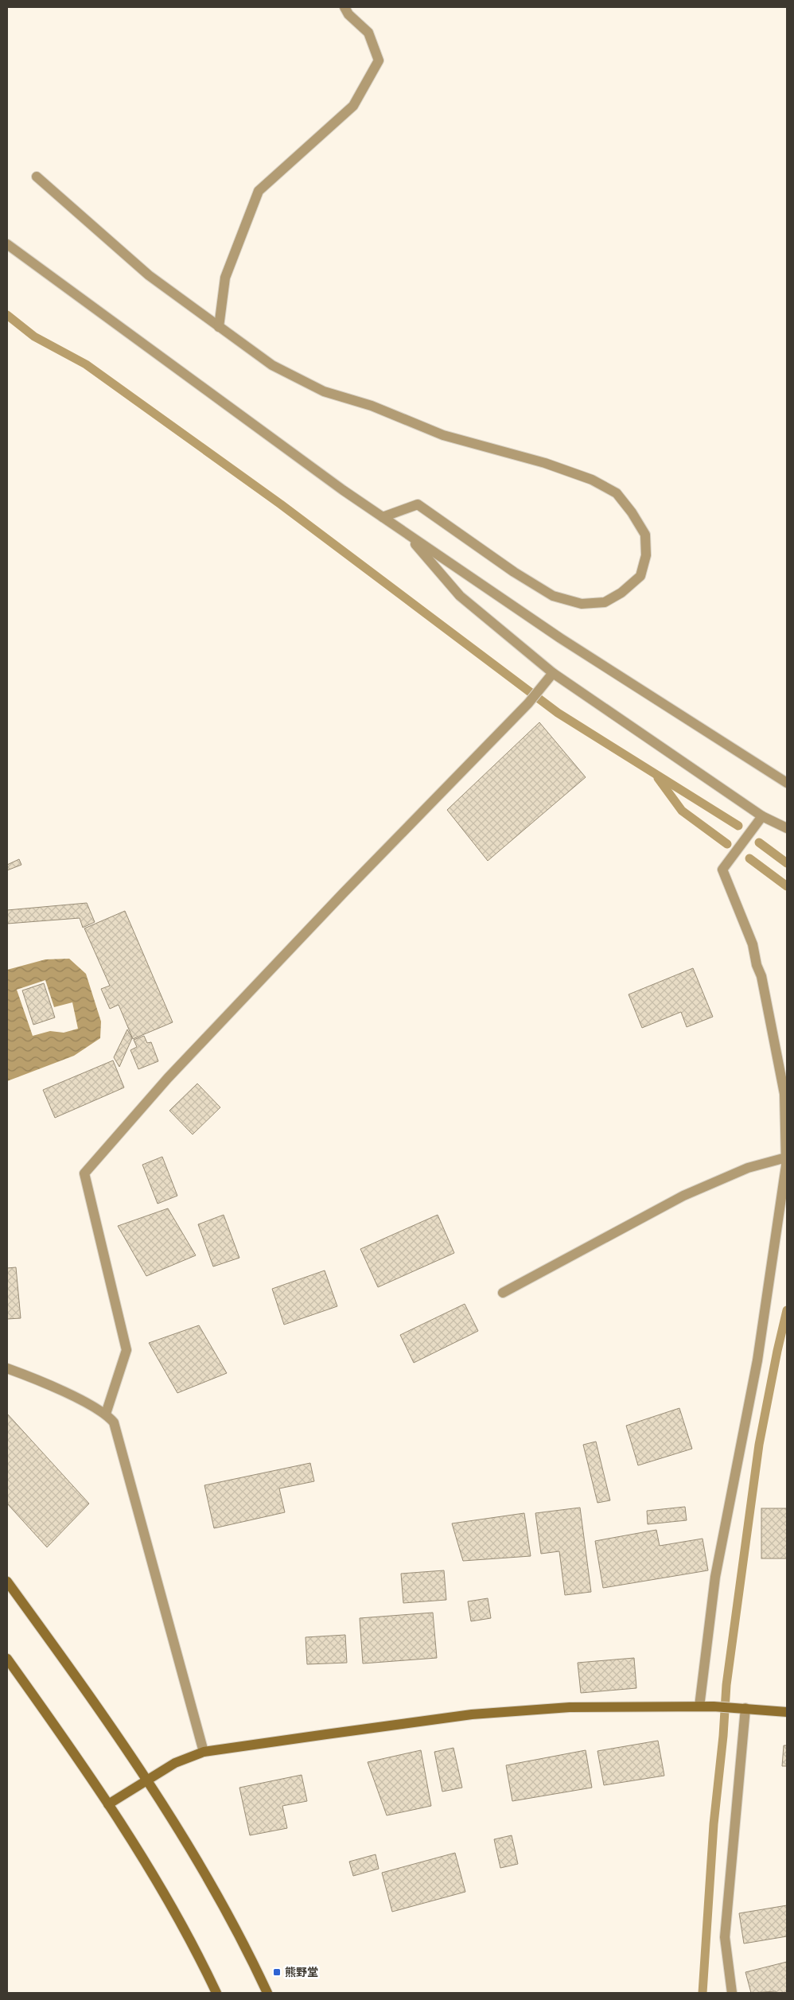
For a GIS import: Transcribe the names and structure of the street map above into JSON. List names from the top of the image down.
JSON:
{
  "places": {
    "transit": ["熊野堂"]
  }
}
